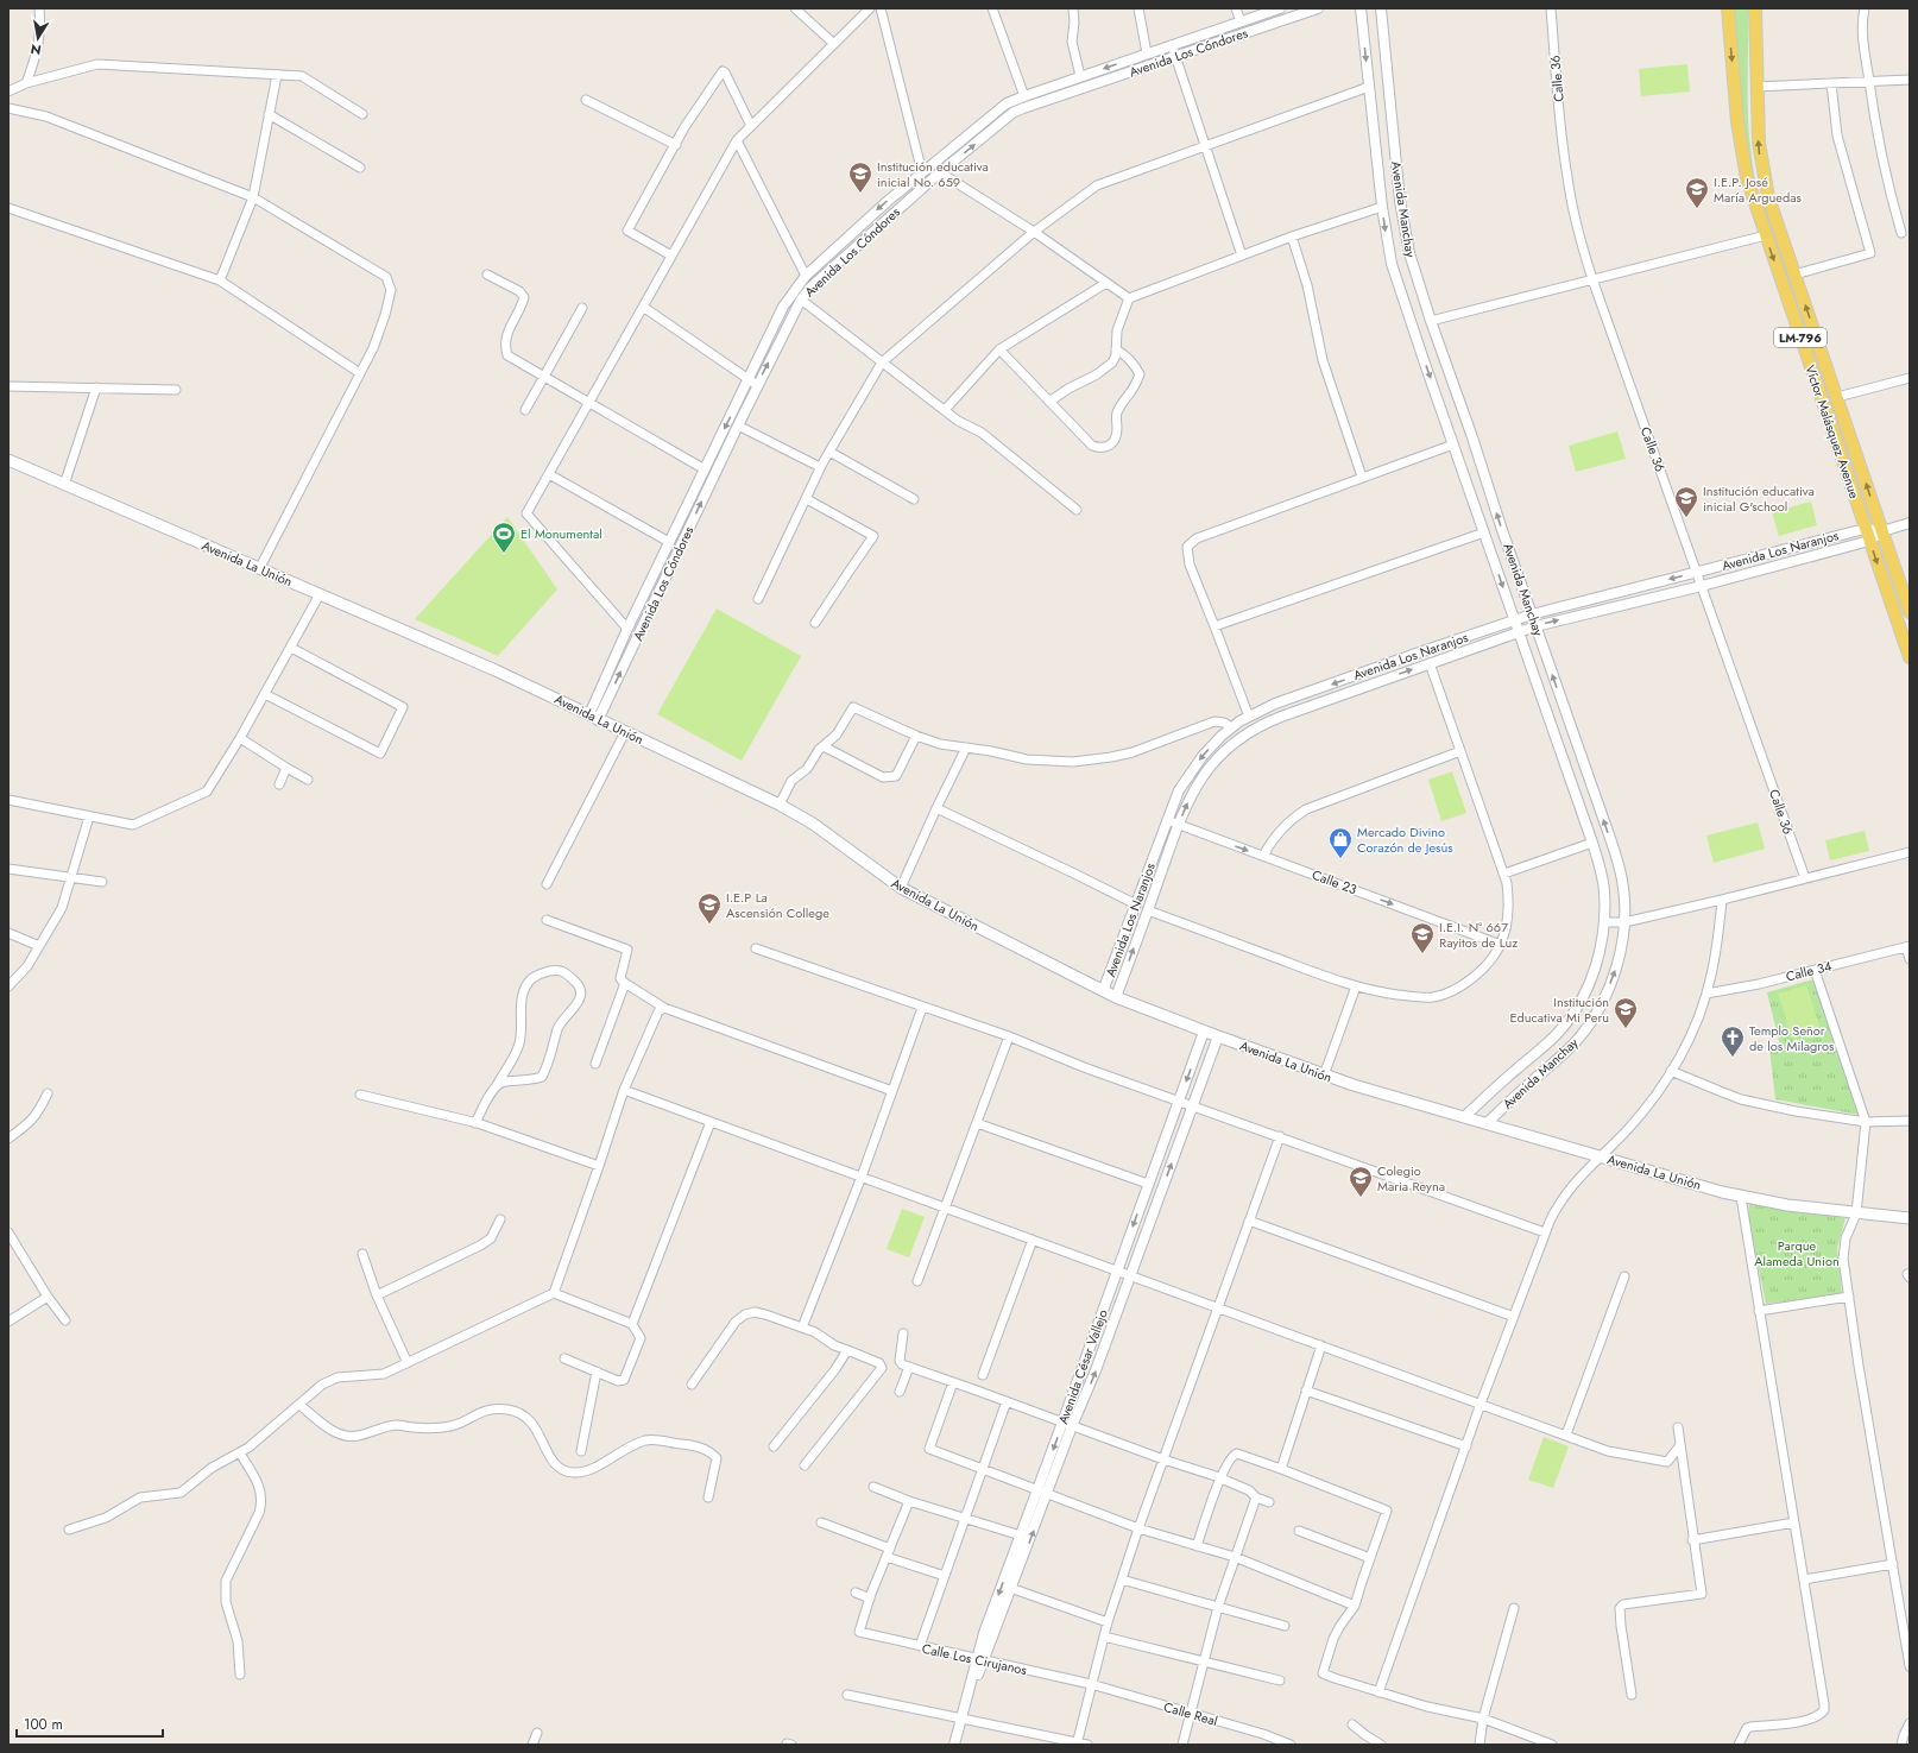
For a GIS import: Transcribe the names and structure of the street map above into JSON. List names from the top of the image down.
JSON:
{
  "streets": {
    "main road": ["LM-796", "Víctor Malásquez Avenue", "Avenida La Unión"],
    "street": [
      "Avenida Los Cóndores",
      "Calle 36",
      "Avenida Manchay",
      "Avenida Los Naranjos",
      "Calle 23",
      "Calle 34",
      "Avenida César Vallejo",
      "Calle Los Cirujanos",
      "Calle Real"
    ]
  },
  "crossings": [
    ["Avenida Los Cóndores", "Avenida La Unión"],
    ["Calle 36", "Avenida Los Naranjos"],
    ["Avenida Manchay", "Avenida Los Naranjos"],
    ["Avenida Manchay", "Avenida La Unión"],
    ["Víctor Malásquez Avenue", "Avenida Los Naranjos"],
    ["Avenida Los Naranjos", "Avenida La Unión"],
    ["Avenida Los Naranjos", "Calle 23"],
    ["Avenida La Unión", "Avenida César Vallejo"],
    ["Avenida César Vallejo", "Calle Los Cirujanos"],
    ["Calle Los Cirujanos", "Calle Real"]
  ],
  "one_way": ["Calle 23"],
  "parks": ["Parque Alameda Union"],
  "places": {
    "school or university": [
      "Institución educativa inicial No. 659",
      "I.E.P. José María Arguedas",
      "Institución educativa inicial G'school",
      "I.E.P La Ascensión College",
      "I.E.I. N° 667 Rayitos de Luz",
      "Institución Educativa Mi Peru",
      "Colegio Maria Reyna"
    ],
    "sports": ["El Monumental"],
    "shop": ["Mercado Divino Corazón de Jesús"],
    "church": ["Templo Señor de los Milagros"]
  },
  "scale_bar": "100 m",
  "north": "bottom"
}
